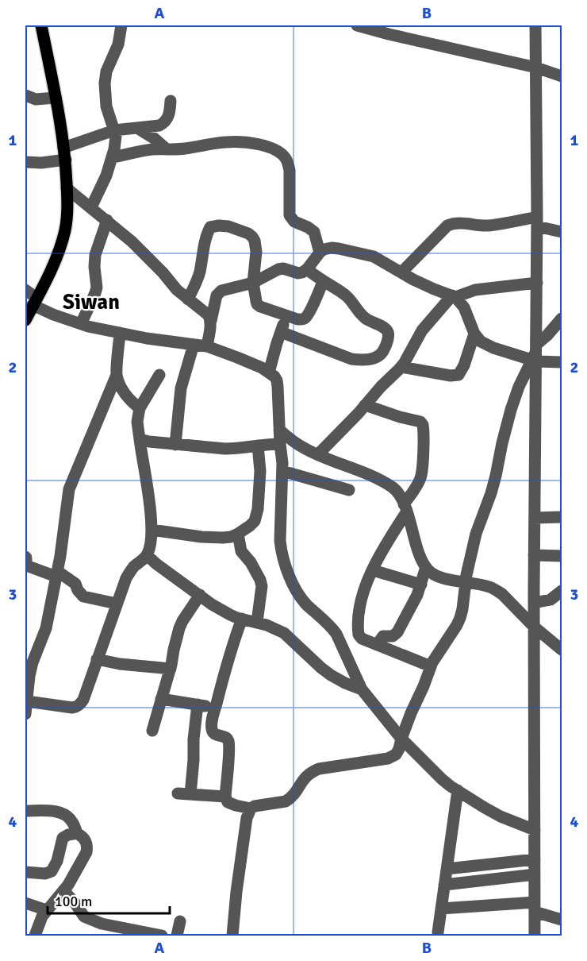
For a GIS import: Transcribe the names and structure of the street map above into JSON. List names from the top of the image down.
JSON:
{
  "districts": ["Siwan"],
  "scale_bar": "100 m",
  "grid": {
    "columns": ["A", "B"],
    "rows": [
      "1",
      "2",
      "3",
      "4"
    ]
  }
}
